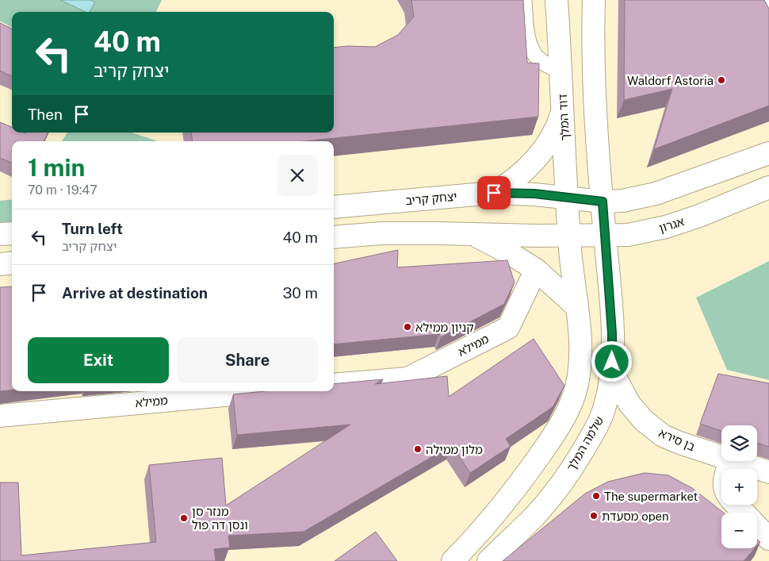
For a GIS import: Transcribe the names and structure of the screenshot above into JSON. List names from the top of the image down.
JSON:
{
  "streets": {
    "street": [
      "דוד המלך",
      "יצחק קריב",
      "אגרון",
      "ממילא",
      "בן סירא",
      "שלמה המלך"
    ]
  },
  "crossings": [
    ["דוד המלך", "יצחק קריב"],
    ["דוד המלך", "אגרון"],
    ["יצחק קריב", "שלמה המלך"],
    ["אגרון", "שלמה המלך"],
    ["בן סירא", "שלמה המלך"]
  ],
  "places": [
    "Waldorf Astoria",
    "קניון ממילא",
    "מלון ממילה",
    "The supermarket",
    "מסעדת open",
    "מנזר סן ונסן דה פול"
  ],
  "page": {
    "turn": ["40 m", "יצחק קריב"],
    "then": "Then",
    "heading": ["1 min", "70 m · 19:47"],
    "list": [
      {
        "name": "Turn left",
        "note": "יצחק קריב",
        "value": "40 m"
      },
      {
        "name": "Arrive at destination",
        "value": "30 m"
      }
    ],
    "buttons": ["Exit", "Share"],
    "map_buttons": ["+", "−"]
  }
}
